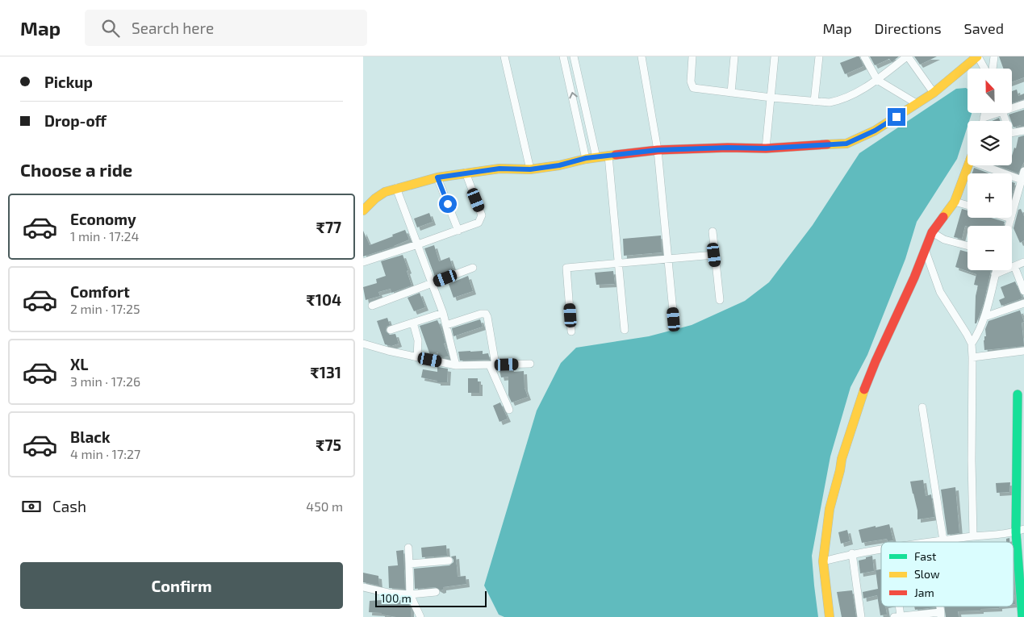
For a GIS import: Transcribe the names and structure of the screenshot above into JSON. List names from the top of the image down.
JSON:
{
  "legend": ["Fast", "Slow", "Jam"],
  "scale_bar": "100 m",
  "north": "top",
  "page": {
    "header": "Map",
    "search": "Search here",
    "nav": ["Map", "Directions", "Saved"],
    "banner": ["Pickup", "Drop-off"],
    "map_buttons": ["+", "−"],
    "heading": "Choose a ride",
    "list": [
      {
        "name": "Economy",
        "note": "1 min · 17:24",
        "value": "₹77"
      },
      {
        "name": "Comfort",
        "note": "2 min · 17:25",
        "value": "₹104"
      },
      {
        "name": "XL",
        "note": "3 min · 17:26",
        "value": "₹131"
      },
      {
        "name": "Black",
        "note": "4 min · 17:27",
        "value": "₹75"
      }
    ],
    "pay": ["Cash", "450 m"],
    "buttons": "Confirm",
    "scale": "100 m"
  }
}
